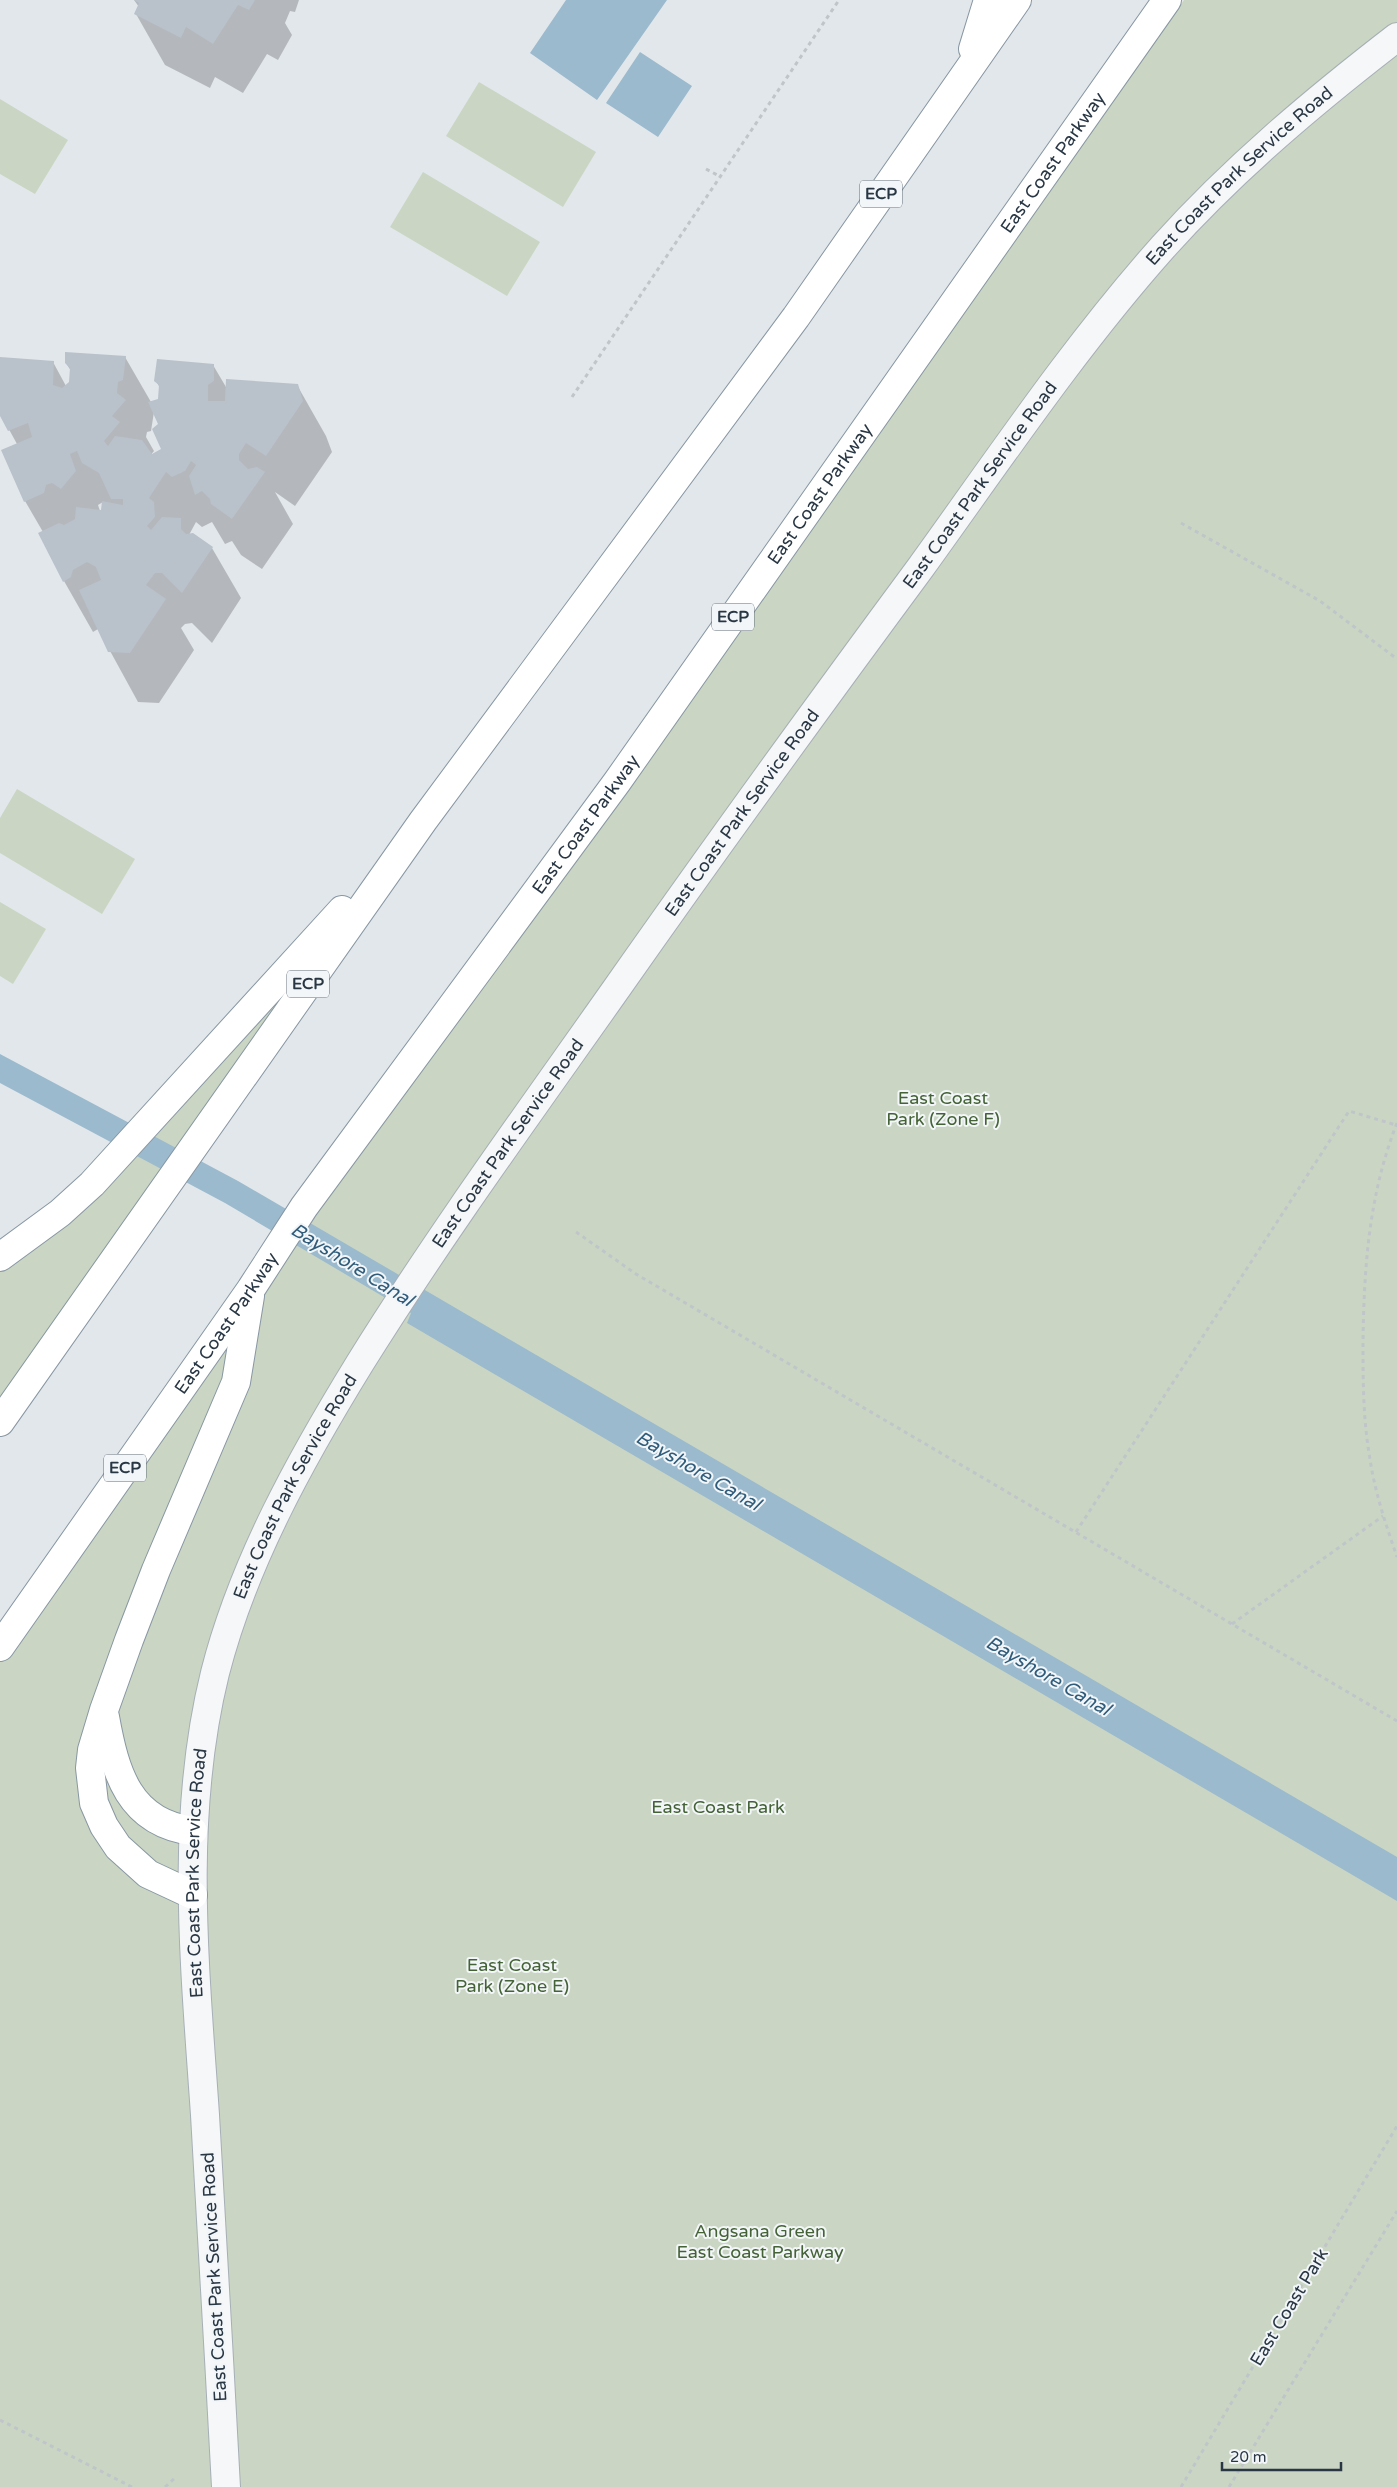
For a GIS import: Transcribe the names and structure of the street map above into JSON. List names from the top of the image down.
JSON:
{
  "streets": {
    "highway": ["East Coast Parkway", "ECP"],
    "street": ["East Coast Park Service Road"],
    "path": ["East Coast Park"]
  },
  "water": ["Bayshore Canal"],
  "parks": [
    "East Coast Park (Zone F)",
    "East Coast Park",
    "East Coast Park (Zone E)",
    "Angsana Green East Coast Parkway"
  ],
  "scale_bar": "20 m"
}
